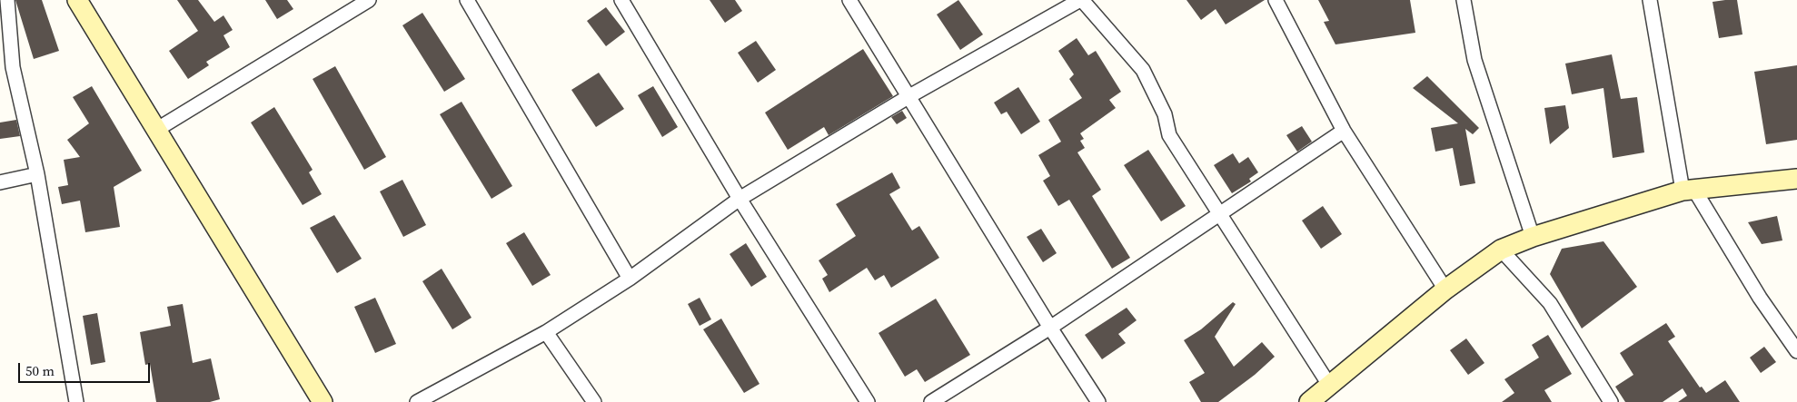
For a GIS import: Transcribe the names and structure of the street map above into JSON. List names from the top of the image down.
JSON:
{
  "scale_bar": "50 m"
}
